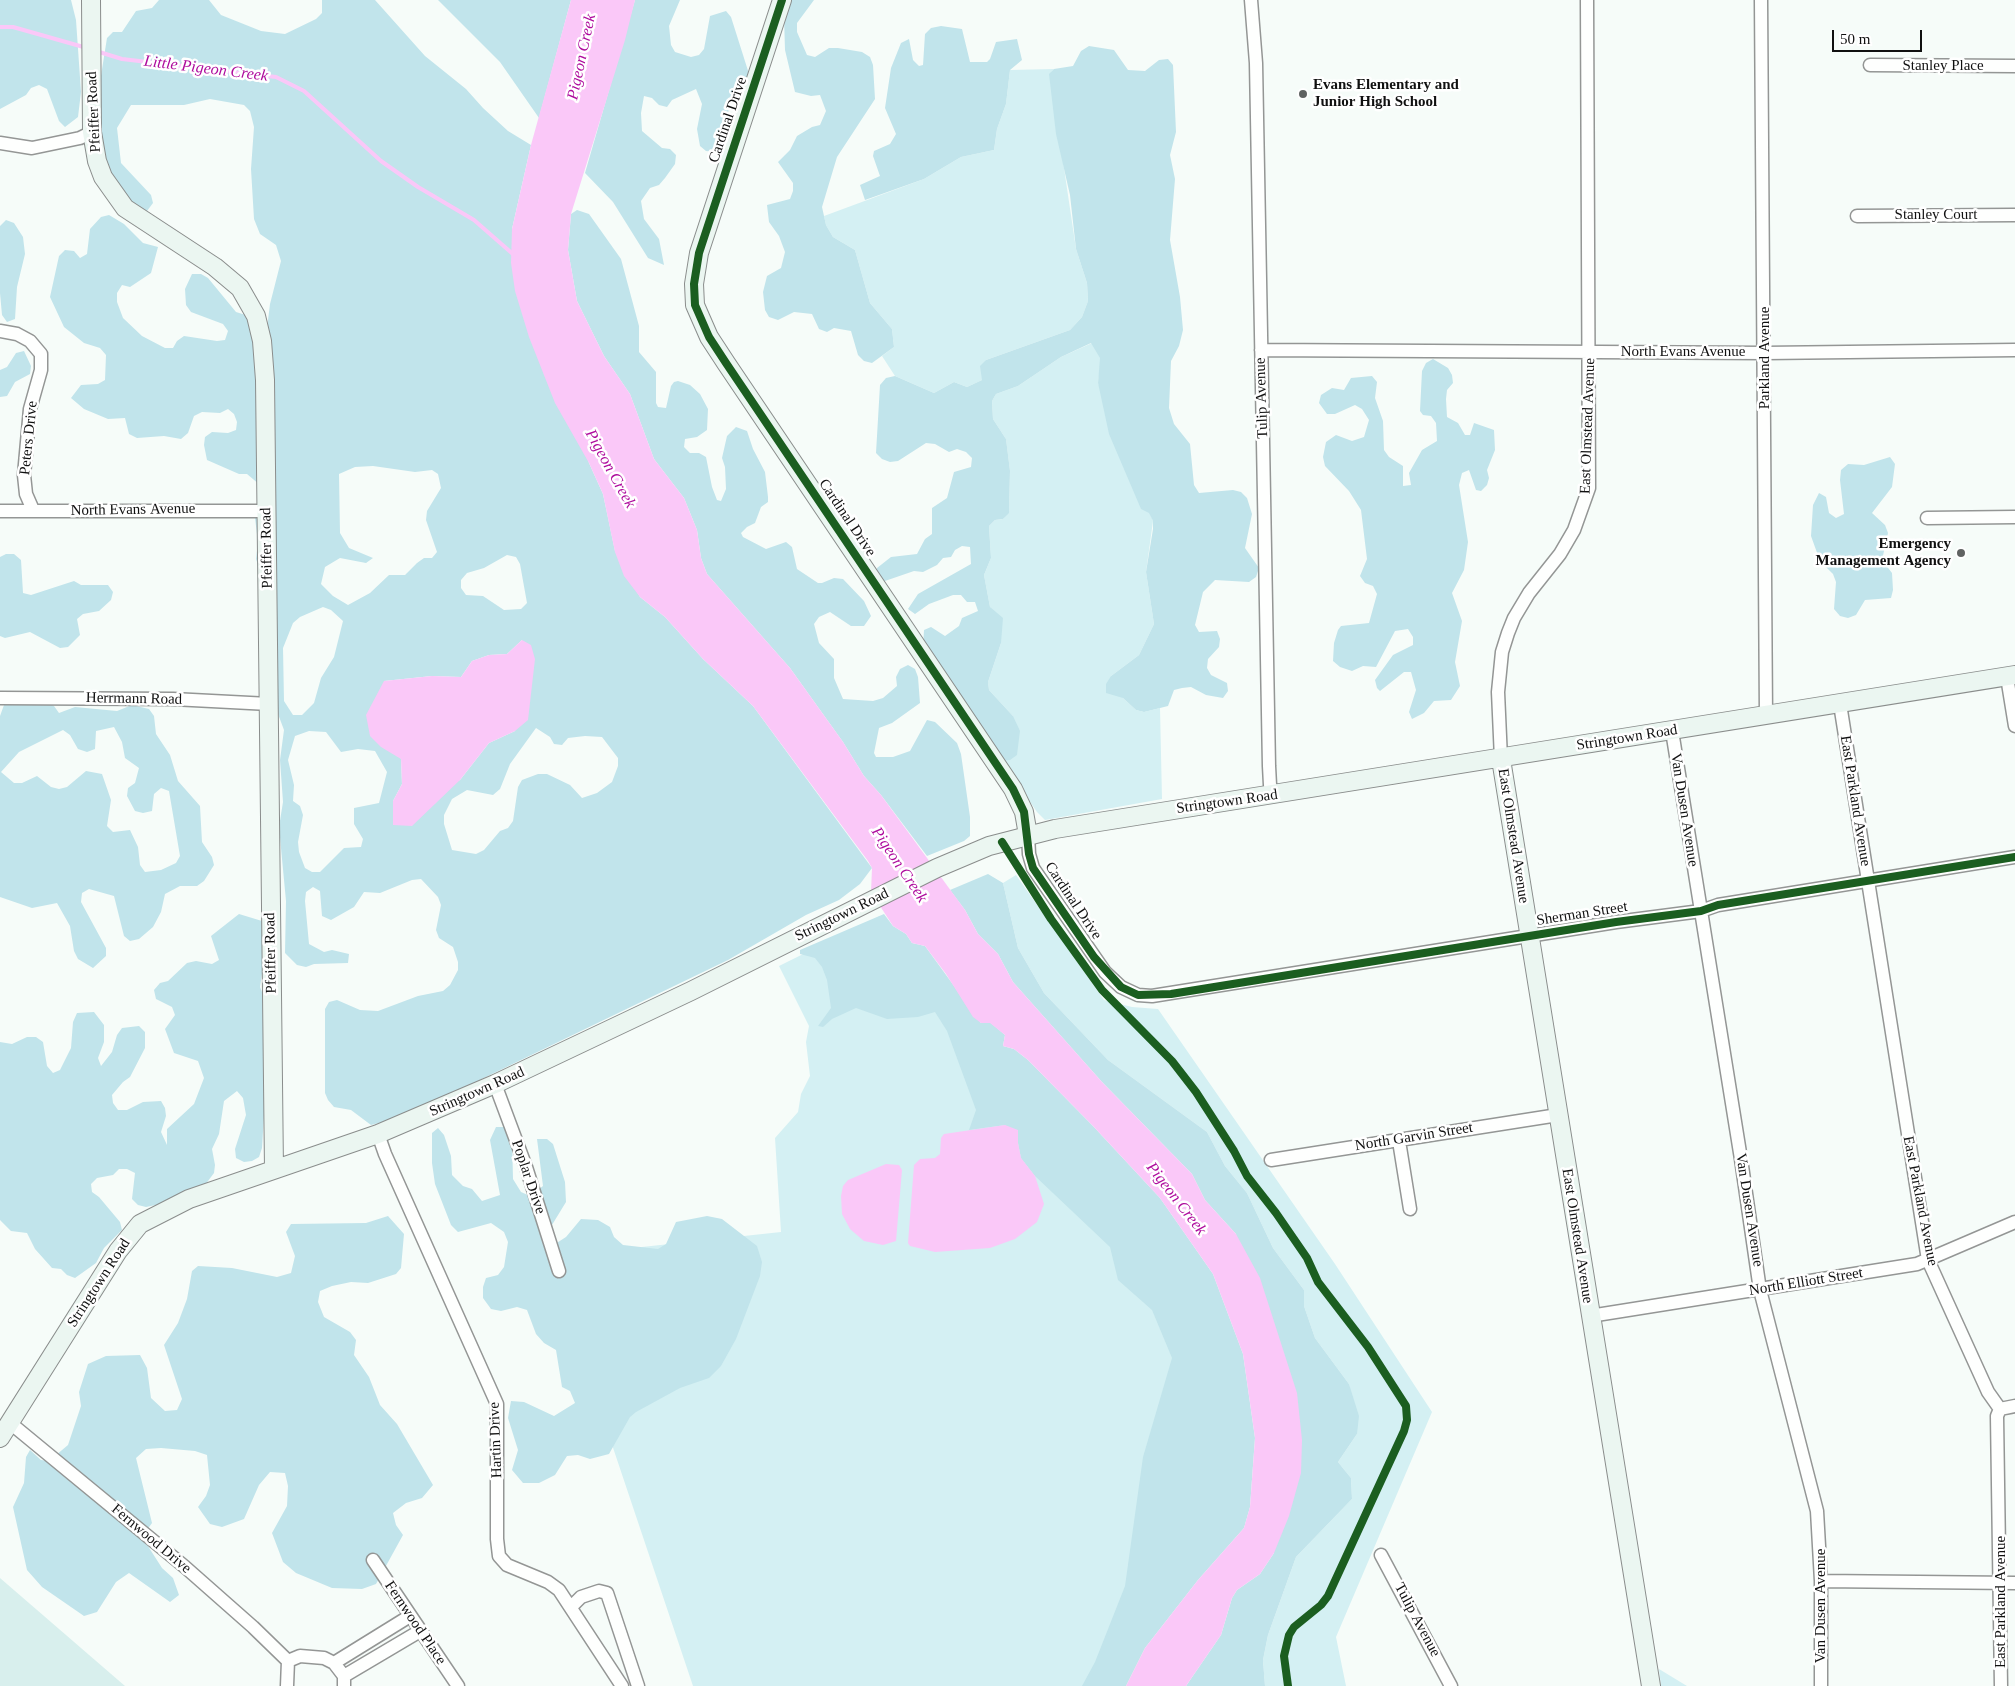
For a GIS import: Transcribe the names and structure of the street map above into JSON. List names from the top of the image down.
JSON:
{
  "streets": {
    "street": [
      "Stanley Place",
      "Pfeiffer Road",
      "Cardinal Drive",
      "Stanley Court",
      "North Evans Avenue",
      "Parkland Avenue",
      "Tulip Avenue",
      "East Olmstead Avenue",
      "Peters Drive",
      "Herrmann Road",
      "Stringtown Road",
      "East Parkland Avenue",
      "Van Dusen Avenue",
      "Sherman Street",
      "North Garvin Street",
      "Poplar Drive",
      "North Elliott Street",
      "Hartin Drive",
      "Fernwood Drive",
      "Fernwood Place"
    ]
  },
  "crossings": [
    ["Pfeiffer Road", "North Evans Avenue"],
    ["Pfeiffer Road", "Herrmann Road"],
    ["Pfeiffer Road", "Stringtown Road"],
    ["Cardinal Drive", "Stringtown Road"],
    ["Cardinal Drive", "Sherman Street"],
    ["North Evans Avenue", "Parkland Avenue"],
    ["North Evans Avenue", "Tulip Avenue"],
    ["North Evans Avenue", "East Olmstead Avenue"],
    ["North Evans Avenue", "Peters Drive"],
    ["Parkland Avenue", "Stringtown Road"],
    ["Tulip Avenue", "Stringtown Road"],
    ["East Olmstead Avenue", "Stringtown Road"],
    ["East Olmstead Avenue", "Sherman Street"],
    ["East Olmstead Avenue", "North Garvin Street"],
    ["East Olmstead Avenue", "North Elliott Street"],
    ["Stringtown Road", "East Parkland Avenue"],
    ["Stringtown Road", "Van Dusen Avenue"],
    ["Stringtown Road", "Poplar Drive"],
    ["Stringtown Road", "Hartin Drive"],
    ["Stringtown Road", "Fernwood Drive"],
    ["East Parkland Avenue", "Sherman Street"],
    ["East Parkland Avenue", "North Elliott Street"],
    ["Van Dusen Avenue", "Sherman Street"],
    ["Van Dusen Avenue", "North Elliott Street"]
  ],
  "water": ["Pigeon Creek", "Little Pigeon Creek"],
  "places": ["Evans Elementary and Junior High School", "Emergency Management Agency"],
  "scale_bar": "50 m"
}
